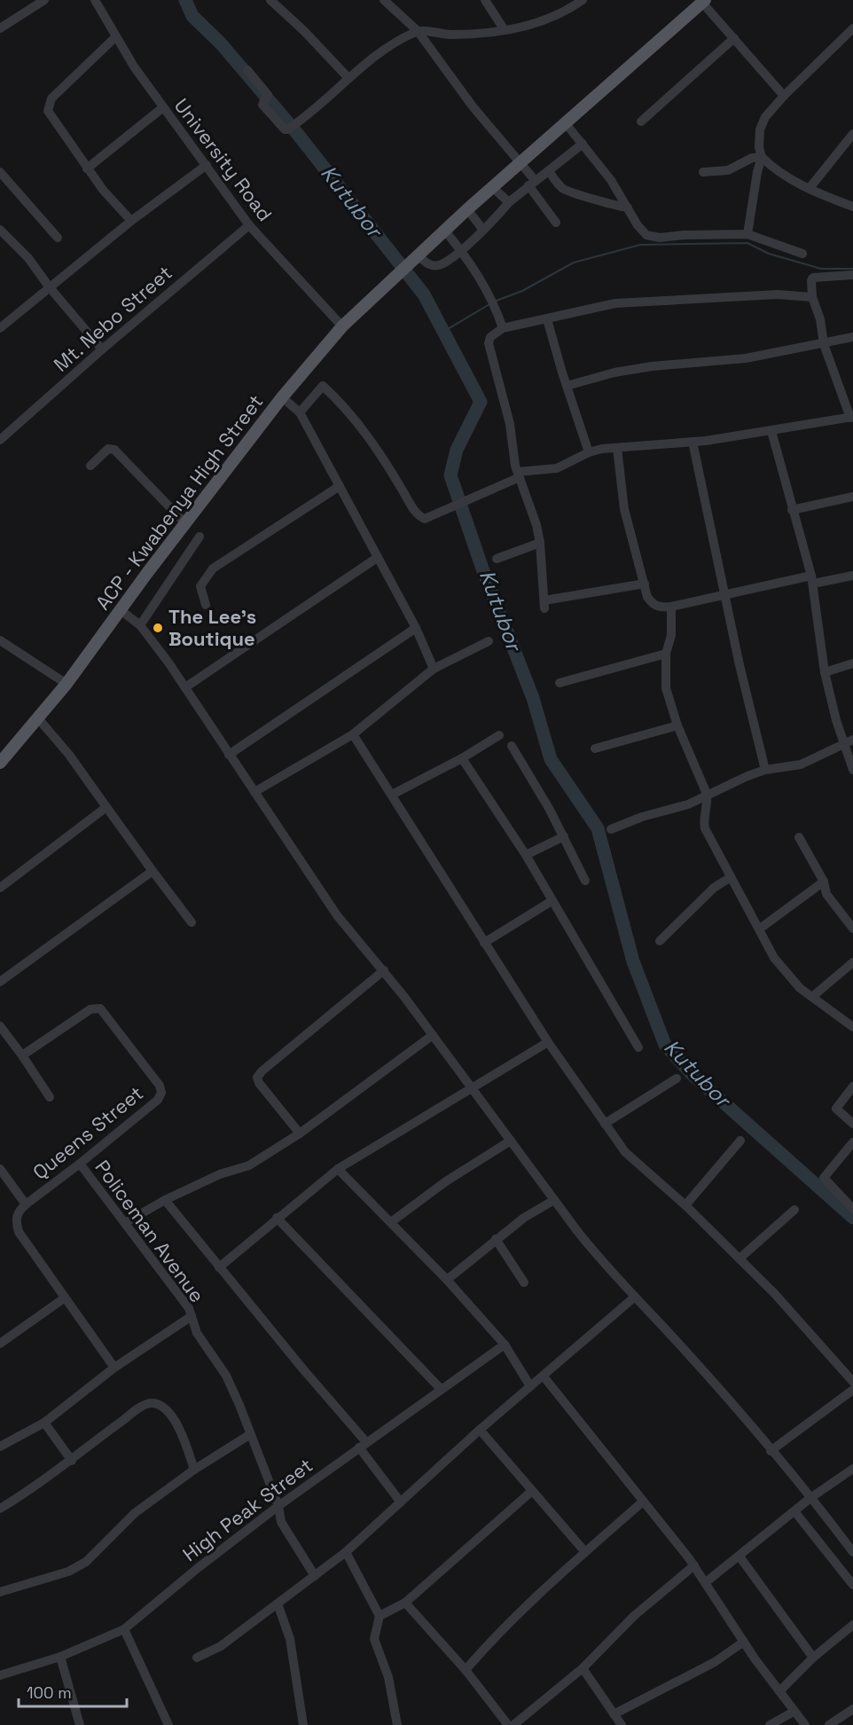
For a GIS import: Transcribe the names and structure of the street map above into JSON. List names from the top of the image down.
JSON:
{
  "streets": {
    "main road": ["ACP - Kwabenya High Street"],
    "street": [
      "University Road",
      "Mt. Nebo Street",
      "Queens Street",
      "Policeman Avenue",
      "High Peak Street"
    ]
  },
  "crossings": [
    ["University Road", "Mt. Nebo Street"],
    ["University Road", "ACP - Kwabenya High Street"],
    ["Queens Street", "Policeman Avenue"],
    ["Policeman Avenue", "High Peak Street"]
  ],
  "water": ["Kutubor"],
  "places": ["The Lee's Boutique"],
  "scale_bar": "100 m"
}
